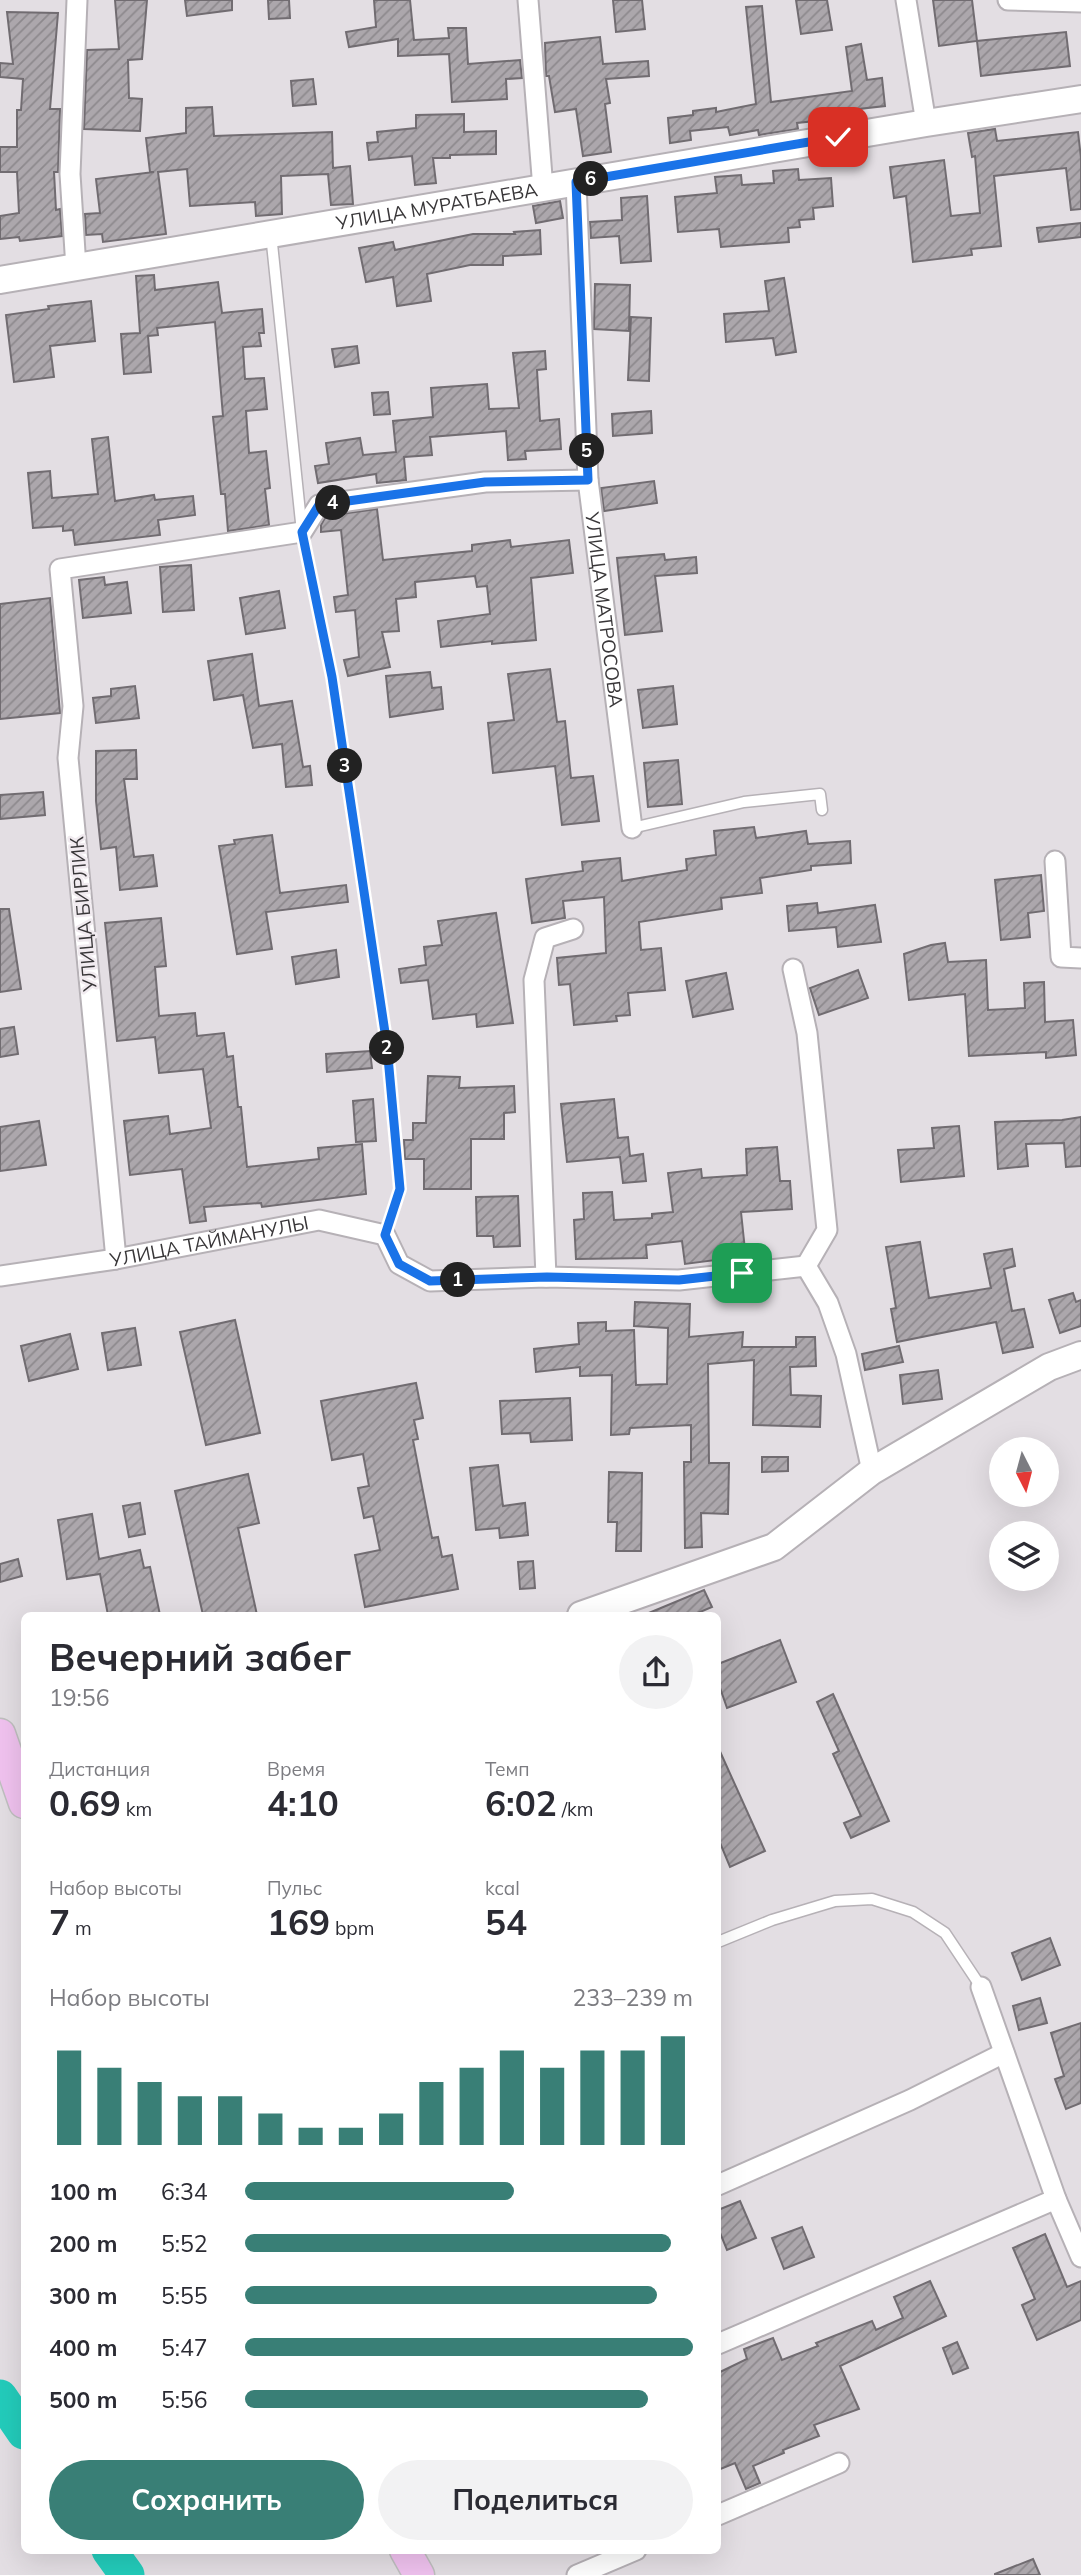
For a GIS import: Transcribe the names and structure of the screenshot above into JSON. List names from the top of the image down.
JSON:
{
  "streets": {
    "street": [
      "УЛИЦА МУРАТБАЕВА",
      "УЛИЦА МАТРОСОВА",
      "УЛИЦА БИРЛИК",
      "УЛИЦА ТАЙМАНУЛЫ"
    ]
  },
  "crossings": [
    ["УЛИЦА МУРАТБАЕВА", "УЛИЦА МАТРОСОВА"],
    ["УЛИЦА БИРЛИК", "УЛИЦА ТАЙМАНУЛЫ"]
  ],
  "north": "bottom",
  "page": {
    "pins": [
      "6",
      "5",
      "4",
      "3",
      "2",
      "1"
    ],
    "heading": ["Вечерний забег", "19:56"],
    "stats": [
      ["Дистанция", "0.69 km"],
      ["Время", "4:10"],
      ["Темп", "6:02 /km"],
      ["Набор высоты", "7 m"],
      ["Пульс", "169 bpm"],
      ["kcal", "54"]
    ],
    "chart": ["Набор высоты", "233–239 m"],
    "list": [
      {
        "name": "100 m",
        "note": "6:34"
      },
      {
        "name": "200 m",
        "note": "5:52"
      },
      {
        "name": "300 m",
        "note": "5:55"
      },
      {
        "name": "400 m",
        "note": "5:47"
      },
      {
        "name": "500 m",
        "note": "5:56"
      }
    ],
    "buttons": ["Сохранить", "Поделиться"]
  }
}
